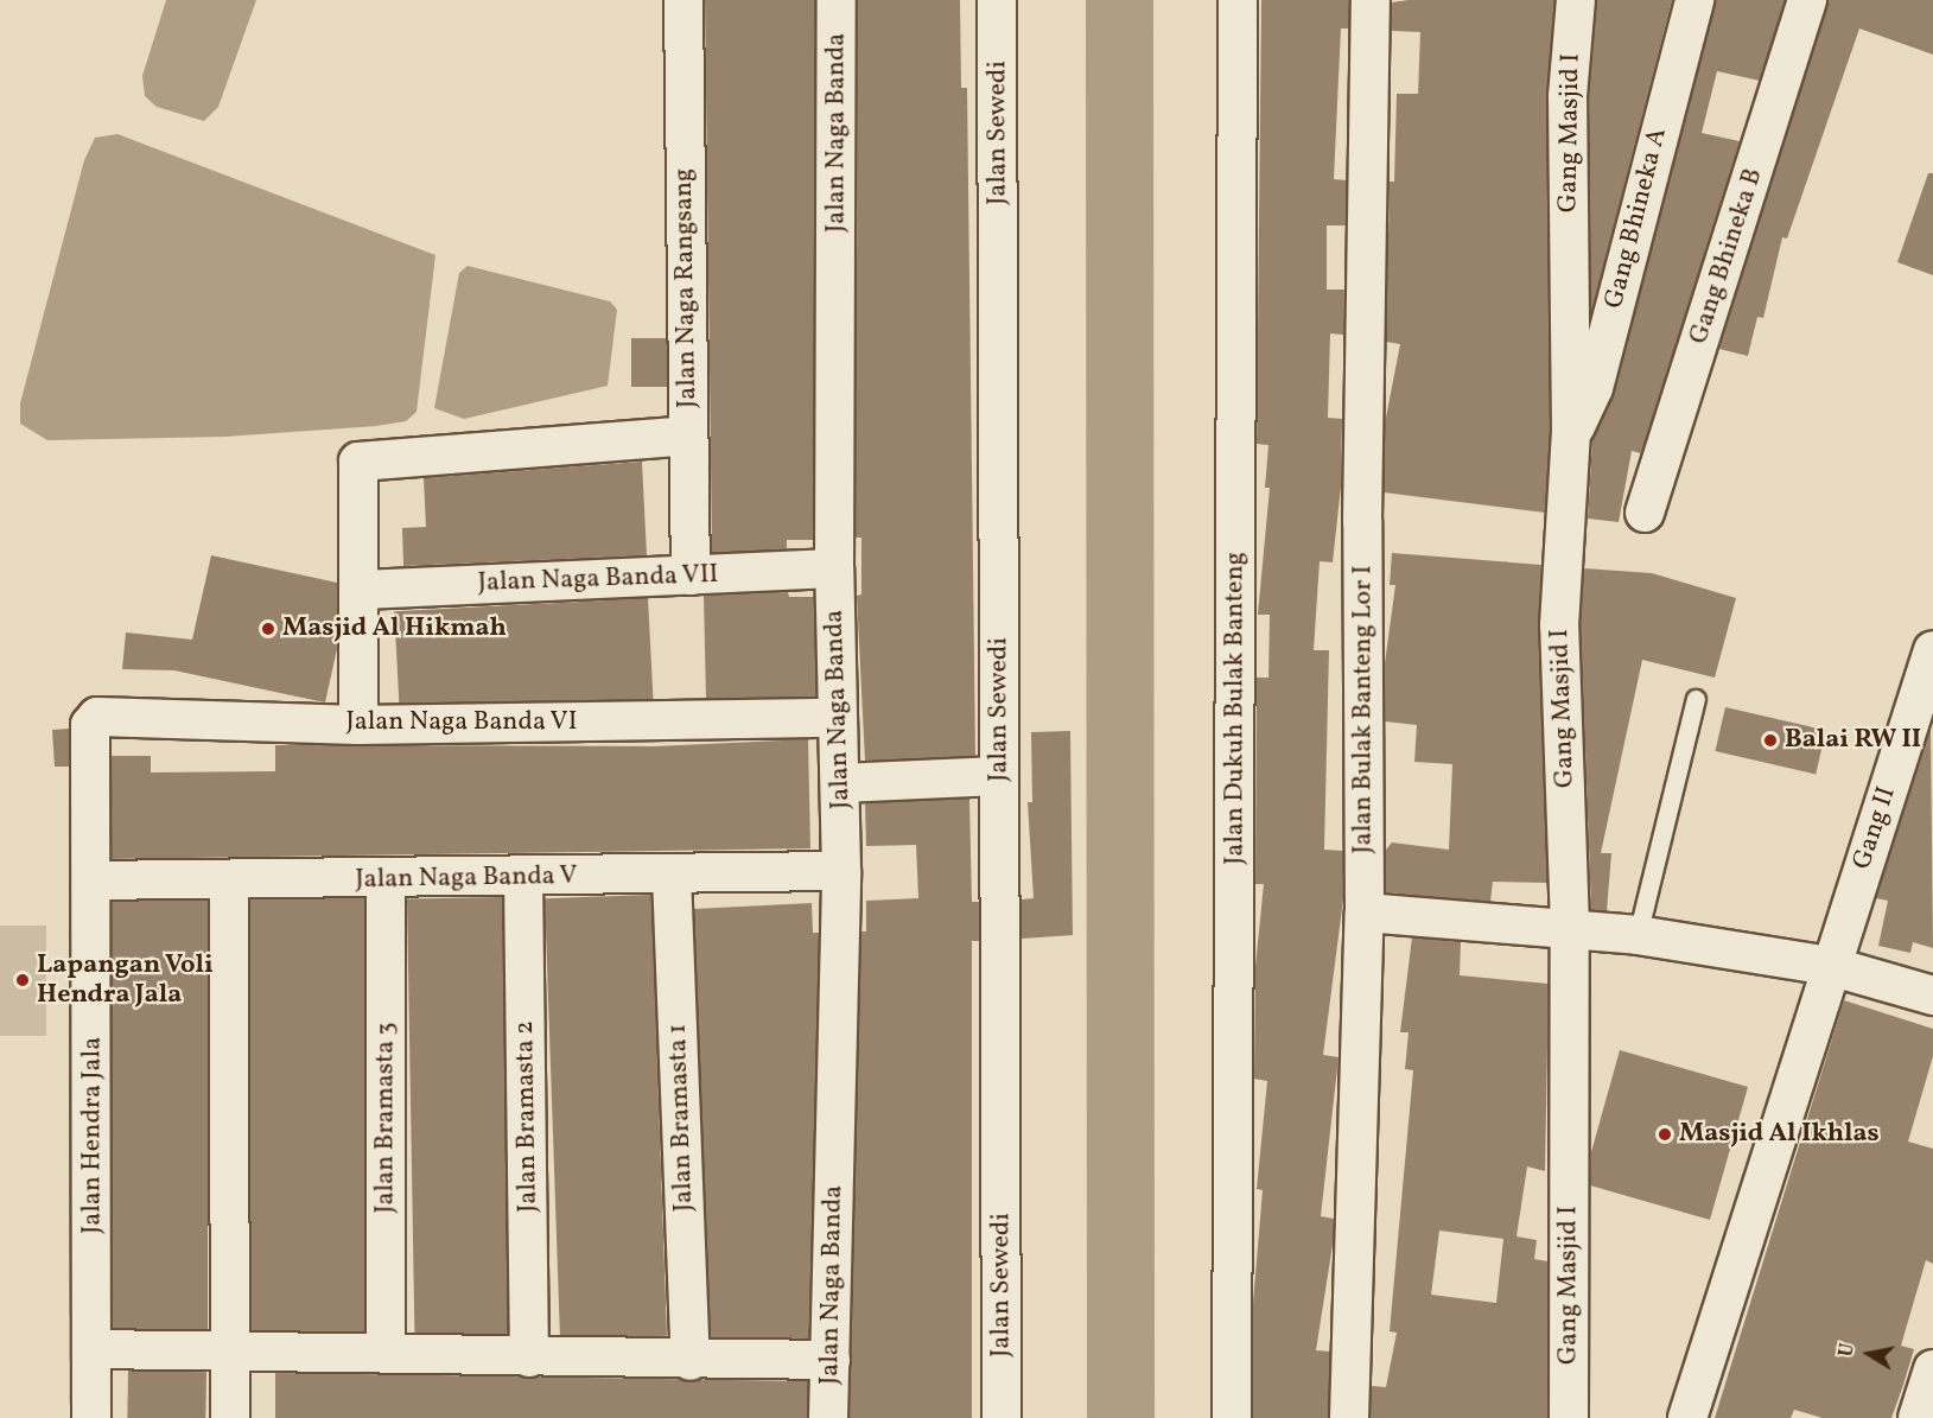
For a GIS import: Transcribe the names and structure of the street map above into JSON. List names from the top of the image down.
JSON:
{
  "streets": {
    "street": [
      "Jalan Naga Banda",
      "Jalan Sewedi",
      "Gang Masjid I",
      "Gang Bhineka A",
      "Gang Bhineka B",
      "Jalan Naga Rangsang",
      "Jalan Naga Banda VII",
      "Jalan Dukuh Bulak Banteng",
      "Jalan Bulak Banteng Lor I",
      "Jalan Naga Banda VI",
      "Gang II",
      "Jalan Naga Banda V",
      "Jalan Bramasta 2",
      "Jalan Bramasta 3",
      "Jalan Bramasta 1",
      "Jalan Hendra Jala"
    ]
  },
  "crossings": [
    ["Jalan Naga Banda", "Jalan Naga Banda VII"],
    ["Jalan Naga Banda", "Jalan Naga Banda VI"],
    ["Jalan Naga Banda", "Jalan Naga Banda V"],
    ["Gang Masjid I", "Gang Bhineka A"],
    ["Jalan Naga Rangsang", "Jalan Naga Banda VII"],
    ["Jalan Naga Banda VI", "Jalan Hendra Jala"],
    ["Jalan Naga Banda V", "Jalan Bramasta 2"],
    ["Jalan Naga Banda V", "Jalan Bramasta 3"],
    ["Jalan Naga Banda V", "Jalan Bramasta 1"],
    ["Jalan Naga Banda V", "Jalan Hendra Jala"]
  ],
  "places": [
    "Masjid Al Hikmah",
    "Balai RW II",
    "Lapangan Voli Hendra Jala",
    "Masjid Al Ikhlas"
  ],
  "north": "left"
}
